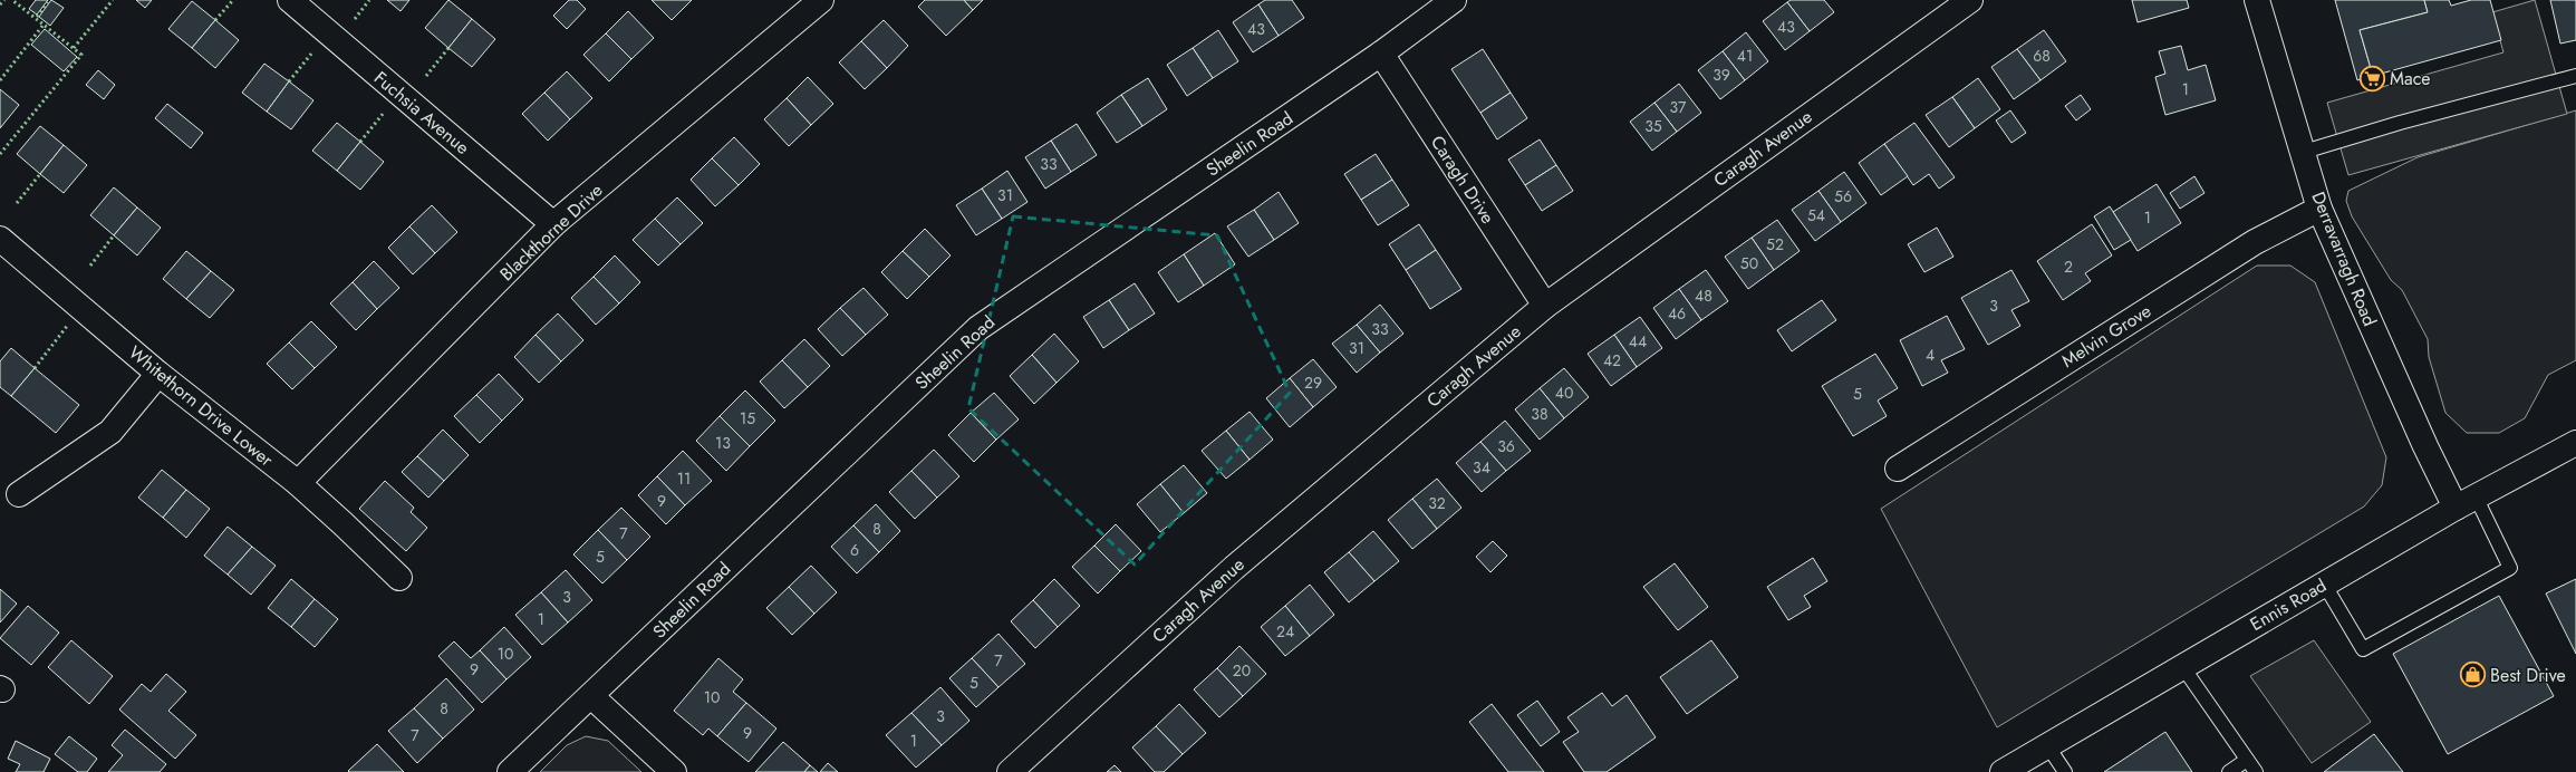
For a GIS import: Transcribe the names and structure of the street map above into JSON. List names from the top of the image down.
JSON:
{
  "streets": {
    "street": [
      "Fuchsia Avenue",
      "Sheelin Road",
      "Caragh Avenue",
      "Caragh Drive",
      "Blackthorne Drive",
      "Derravarragh Road",
      "Melvin Grove",
      "Whitethorn Drive Lower",
      "Ennis Road"
    ]
  },
  "crossings": [
    ["Fuchsia Avenue", "Blackthorne Drive"],
    ["Sheelin Road", "Caragh Drive"],
    ["Caragh Avenue", "Caragh Drive"],
    ["Blackthorne Drive", "Whitethorn Drive Lower"],
    ["Derravarragh Road", "Melvin Grove"],
    ["Derravarragh Road", "Ennis Road"]
  ],
  "places": {
    "supermarket": ["Mace"],
    "shop": ["Best Drive"]
  },
  "house_numbers": [
    "43",
    "43",
    "41",
    "68",
    "39",
    "1",
    "37",
    "35",
    "33",
    "31",
    "56",
    "54",
    "1",
    "52",
    "50",
    "2",
    "48",
    "3",
    "46",
    "33",
    "44",
    "31",
    "4",
    "42",
    "29",
    "40",
    "5",
    "38",
    "15",
    "13",
    "36",
    "34",
    "11",
    "9",
    "32",
    "8",
    "7",
    "6",
    "5",
    "3",
    "1",
    "24",
    "10",
    "7",
    "9",
    "20",
    "5",
    "10",
    "8",
    "3",
    "9",
    "7",
    "1"
  ]
}
